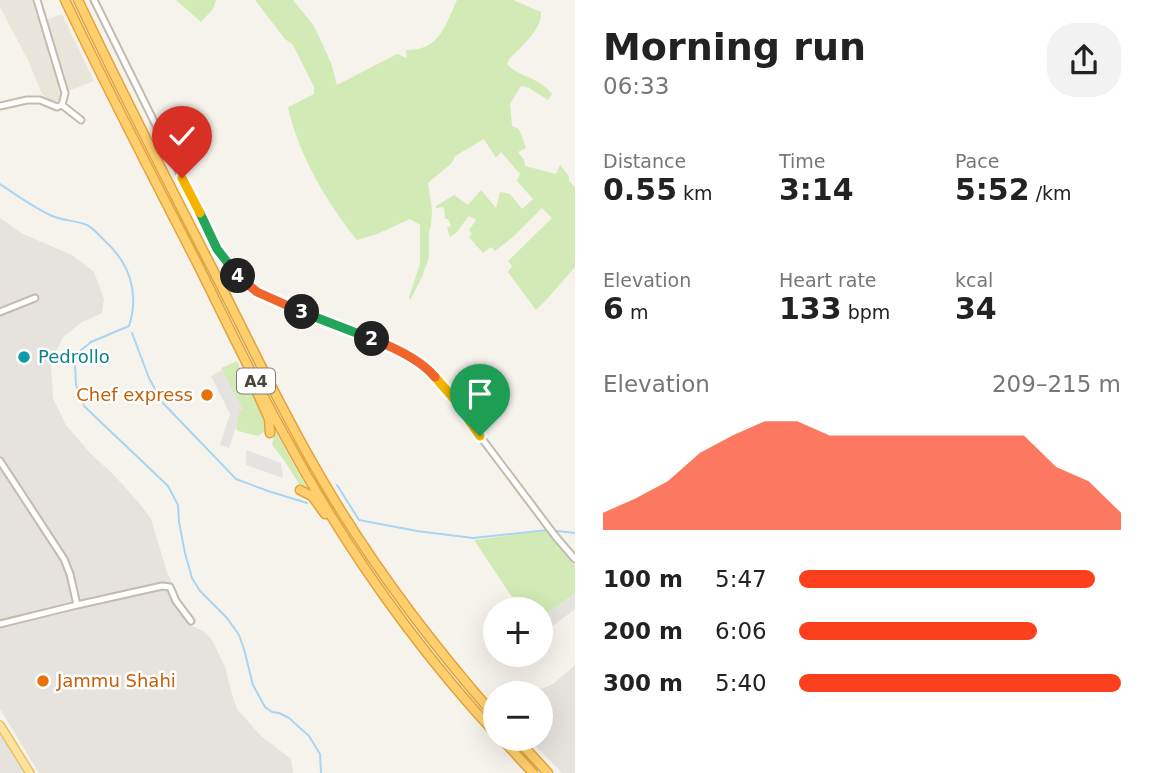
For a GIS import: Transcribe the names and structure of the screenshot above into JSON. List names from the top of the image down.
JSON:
{
  "streets": {
    "highway": ["A4"]
  },
  "places": ["Pedrollo", "Chef express", "Jammu Shahi"],
  "page": {
    "heading": ["Morning run", "06:33"],
    "stats": [
      ["Distance", "0.55 km"],
      ["Time", "3:14"],
      ["Pace", "5:52 /km"],
      ["Elevation", "6 m"],
      ["Heart rate", "133 bpm"],
      ["kcal", "34"]
    ],
    "pins": ["4", "3", "2"],
    "chart": ["Elevation", "209–215 m"],
    "list": [
      {
        "name": "100 m",
        "note": "5:47"
      },
      {
        "name": "200 m",
        "note": "6:06"
      },
      {
        "name": "300 m",
        "note": "5:40"
      }
    ],
    "map_buttons": ["+", "−"]
  }
}
